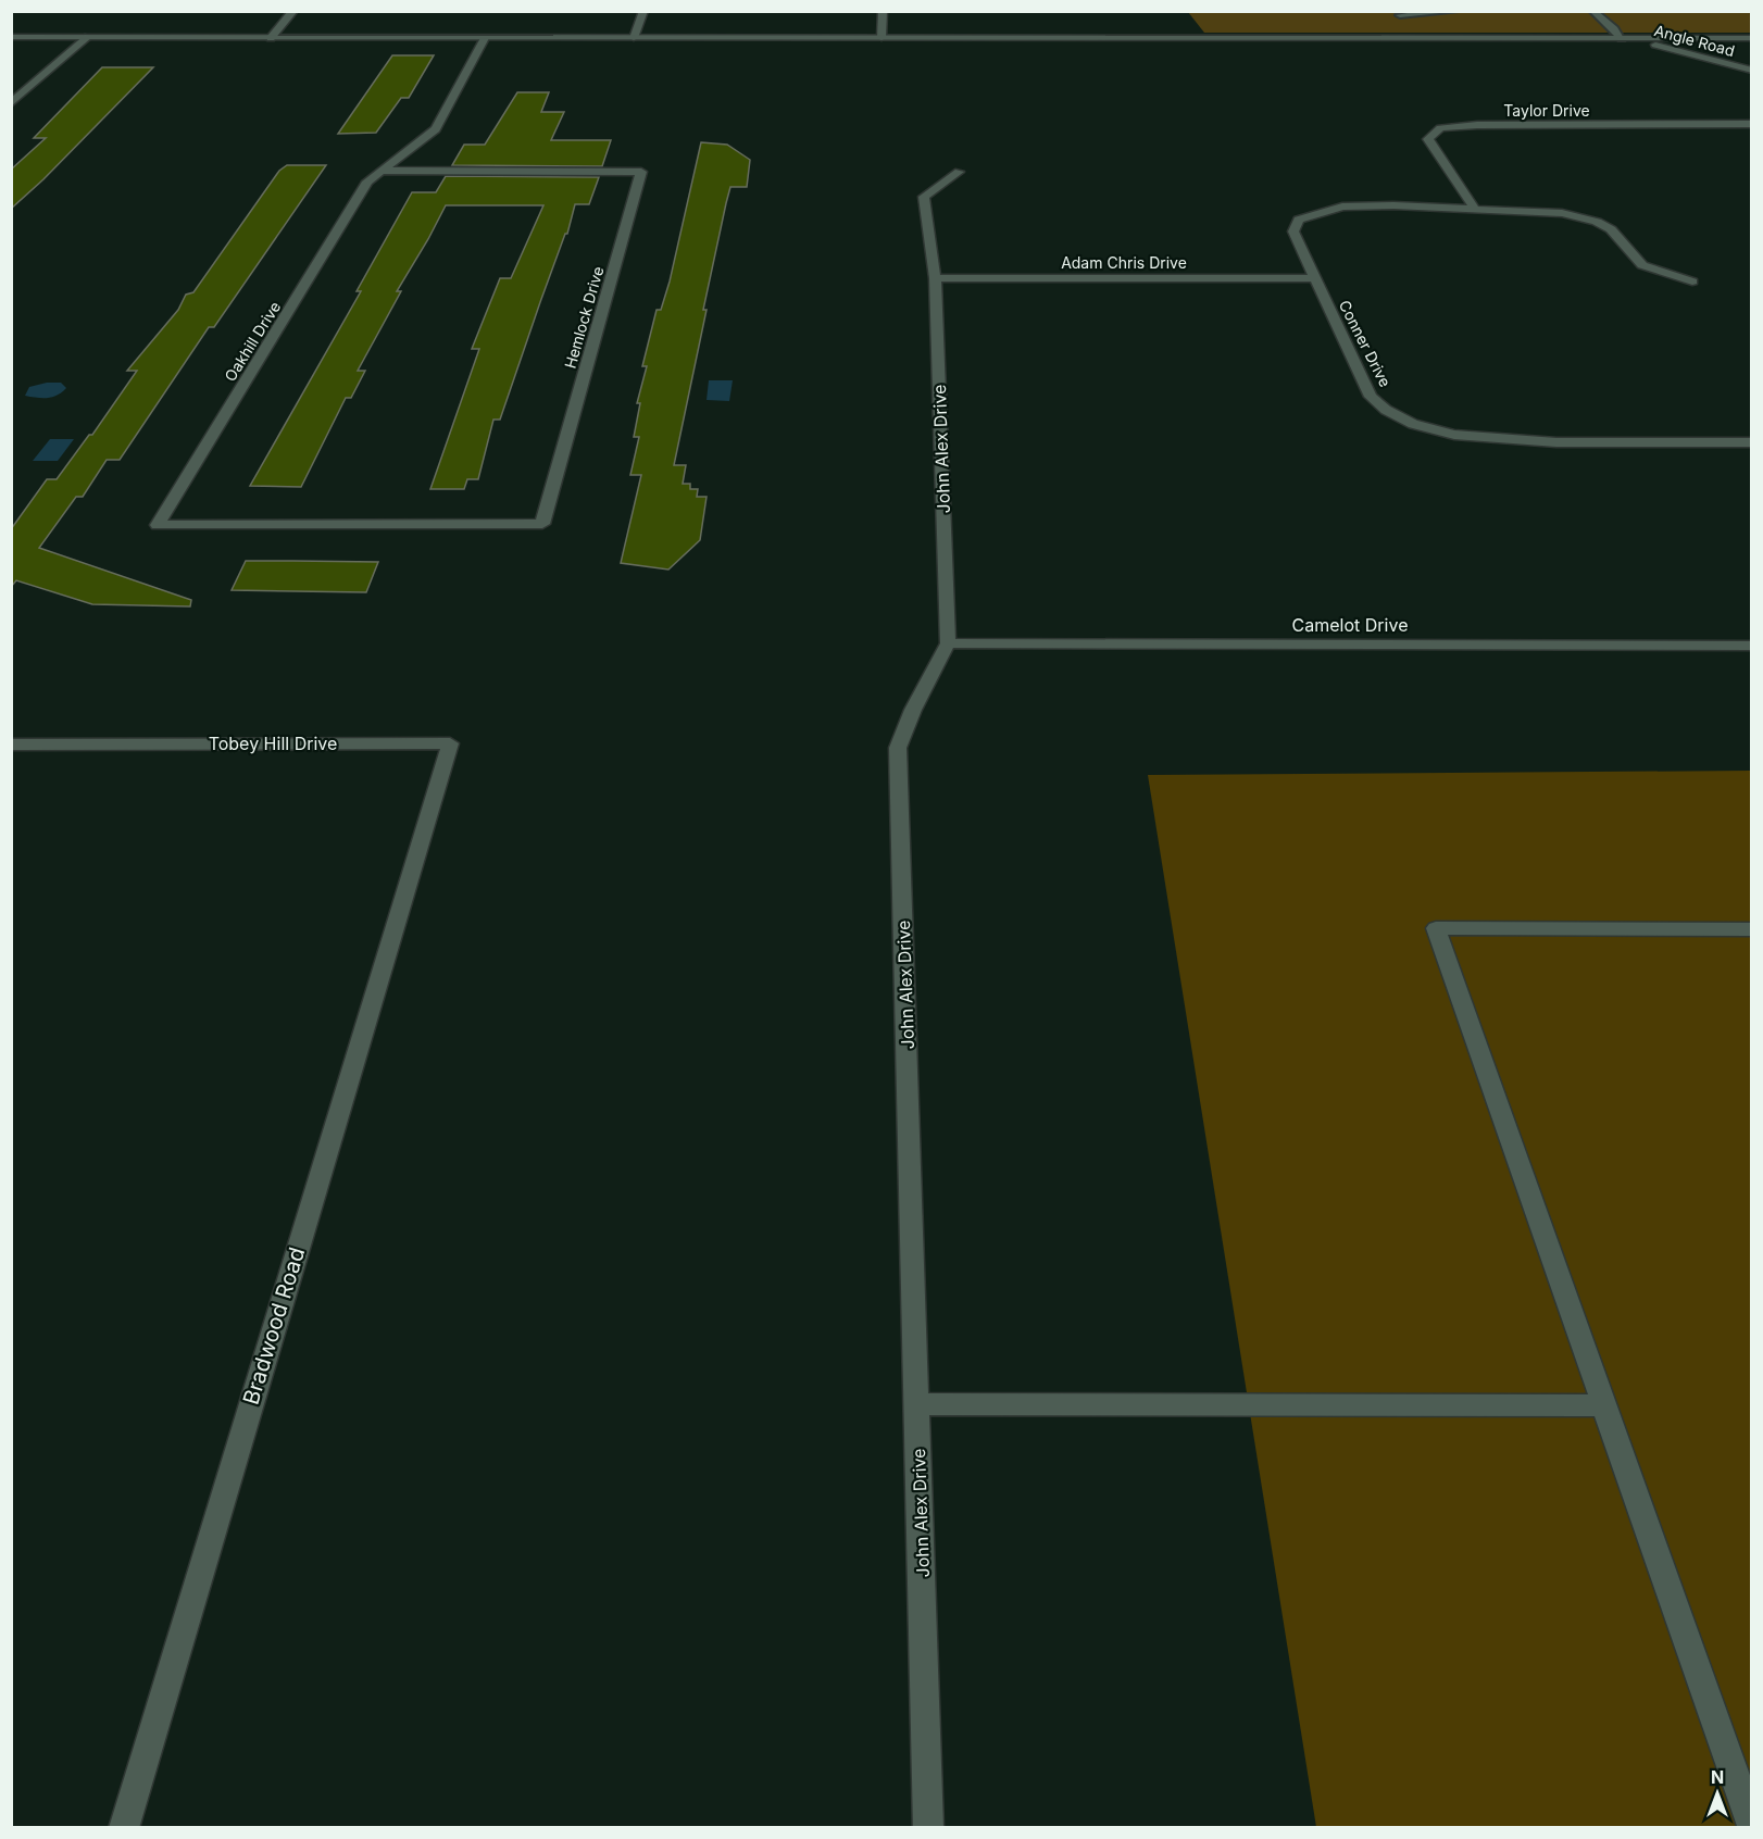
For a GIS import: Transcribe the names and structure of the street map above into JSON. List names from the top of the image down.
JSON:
{
  "streets": {
    "street": [
      "Angle Road",
      "Taylor Drive",
      "Adam Chris Drive",
      "Hemlock Drive",
      "Oakhill Drive",
      "Conner Drive",
      "John Alex Drive",
      "Camelot Drive",
      "Tobey Hill Drive",
      "Bradwood Road"
    ]
  },
  "crossings": [
    ["Taylor Drive", "Conner Drive"],
    ["Adam Chris Drive", "Conner Drive"],
    ["Adam Chris Drive", "John Alex Drive"],
    ["Hemlock Drive", "Oakhill Drive"],
    ["John Alex Drive", "Camelot Drive"],
    ["Tobey Hill Drive", "Bradwood Road"]
  ],
  "north": "top"
}
